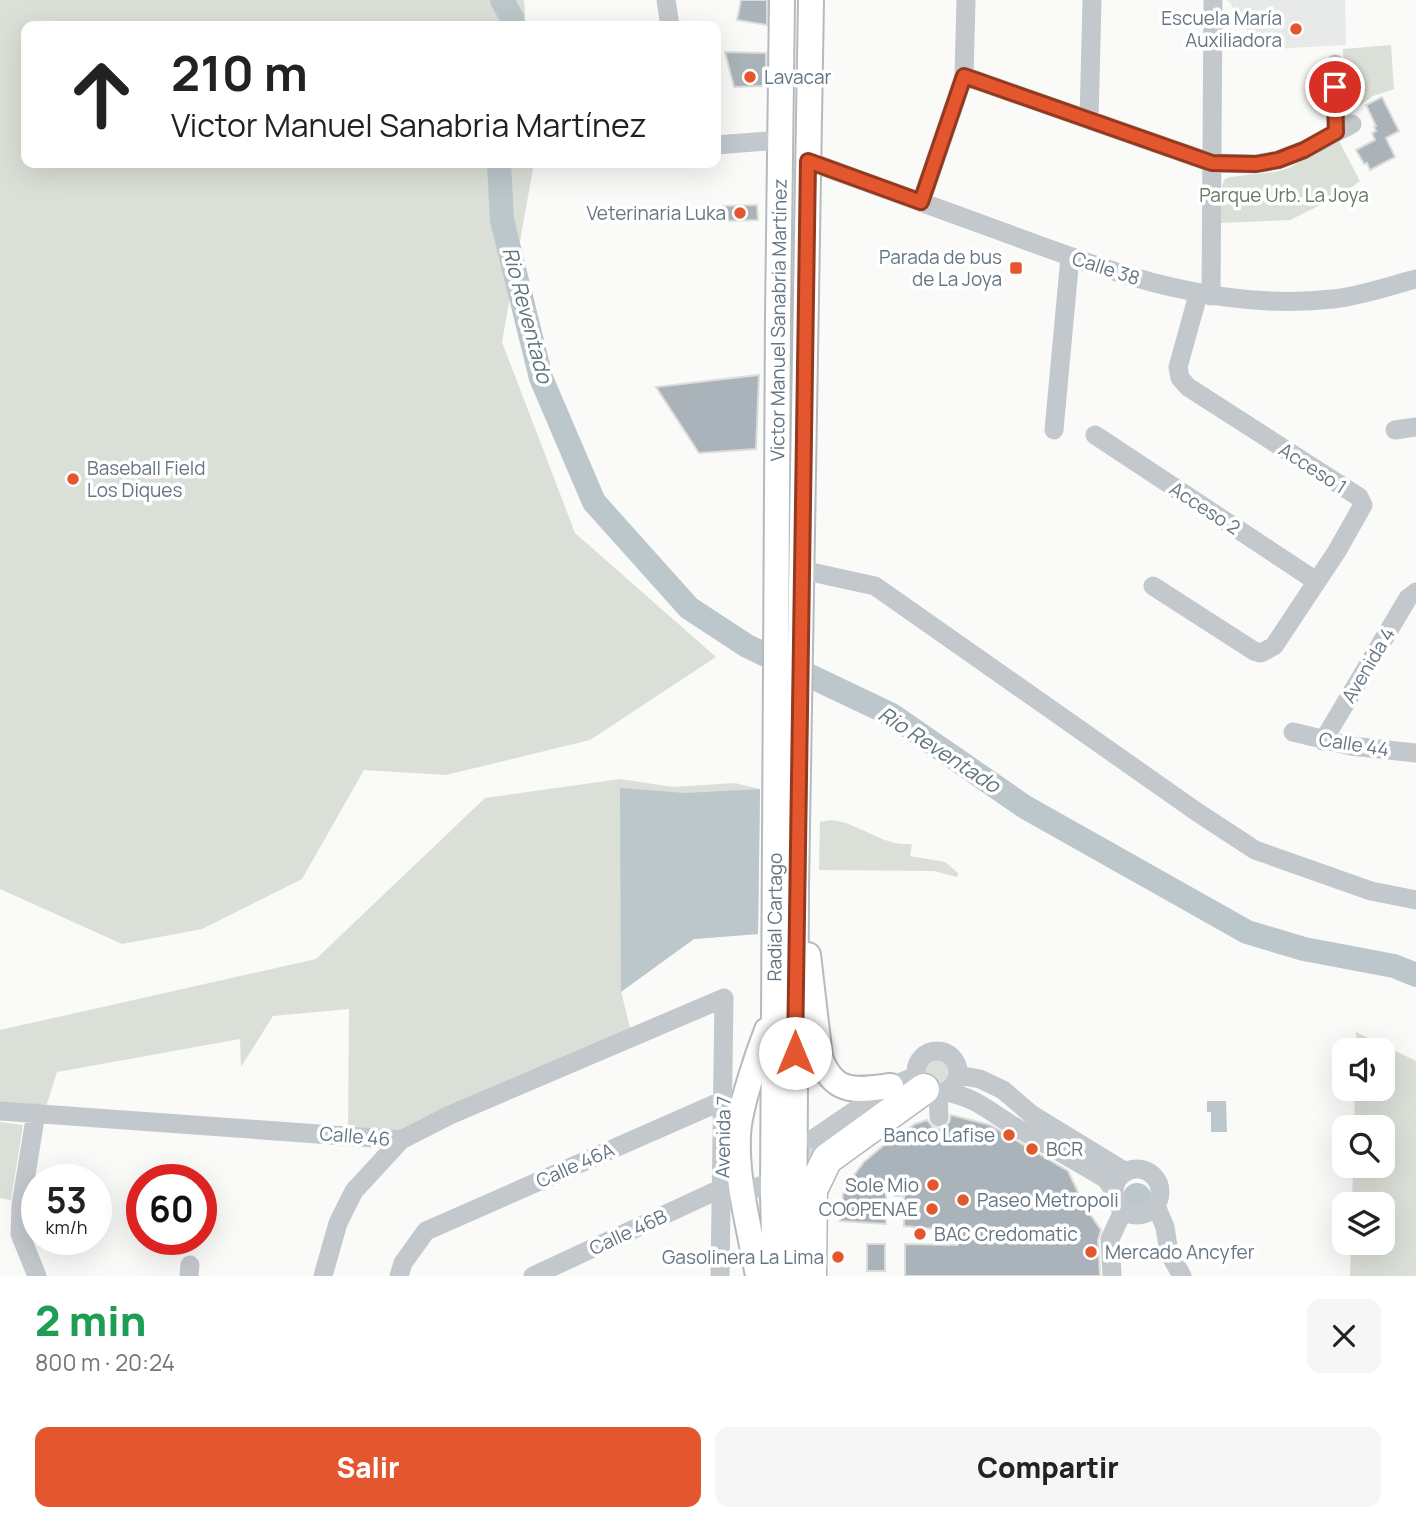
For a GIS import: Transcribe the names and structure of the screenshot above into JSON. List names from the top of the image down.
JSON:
{
  "streets": {
    "main road": ["Victor Manuel Sanabria Martínez", "Radial Cartago"],
    "street": [
      "Calle 38",
      "Acceso 1",
      "Acceso 2",
      "Avenida 4",
      "Calle 44",
      "Calle 46",
      "Avenida 7",
      "Calle 46A",
      "Calle 46B"
    ]
  },
  "crossings": [
    ["Calle 38", "Victor Manuel Sanabria Martínez"],
    ["Calle 38", "Acceso 1"],
    ["Victor Manuel Sanabria Martínez", "Radial Cartago"],
    ["Acceso 1", "Acceso 2"],
    ["Avenida 4", "Calle 44"],
    ["Calle 46", "Avenida 7"],
    ["Avenida 7", "Calle 46A"],
    ["Avenida 7", "Calle 46B"]
  ],
  "water": ["Rio Reventado"],
  "parks": ["Parque Urb. La Joya"],
  "places": {
    "other": [
      "Escuela María Auxiliadora",
      "Lavacar",
      "Veterinaria Luka",
      "Baseball Field Los Diques",
      "Banco Lafise",
      "BCR",
      "Sole Mio",
      "Paseo Metropoli",
      "COOPENAE",
      "BAC Credomatic",
      "Mercado Ancyfer",
      "Gasolinera La Lima"
    ],
    "transit": ["Parada de bus de La Joya"]
  },
  "page": {
    "turn": ["210 m", "Victor Manuel Sanabria Martínez"],
    "speed": "53 km/h",
    "limit": "60",
    "heading": ["2 min", "800 m · 20:24"],
    "buttons": ["Salir", "Compartir"]
  }
}
